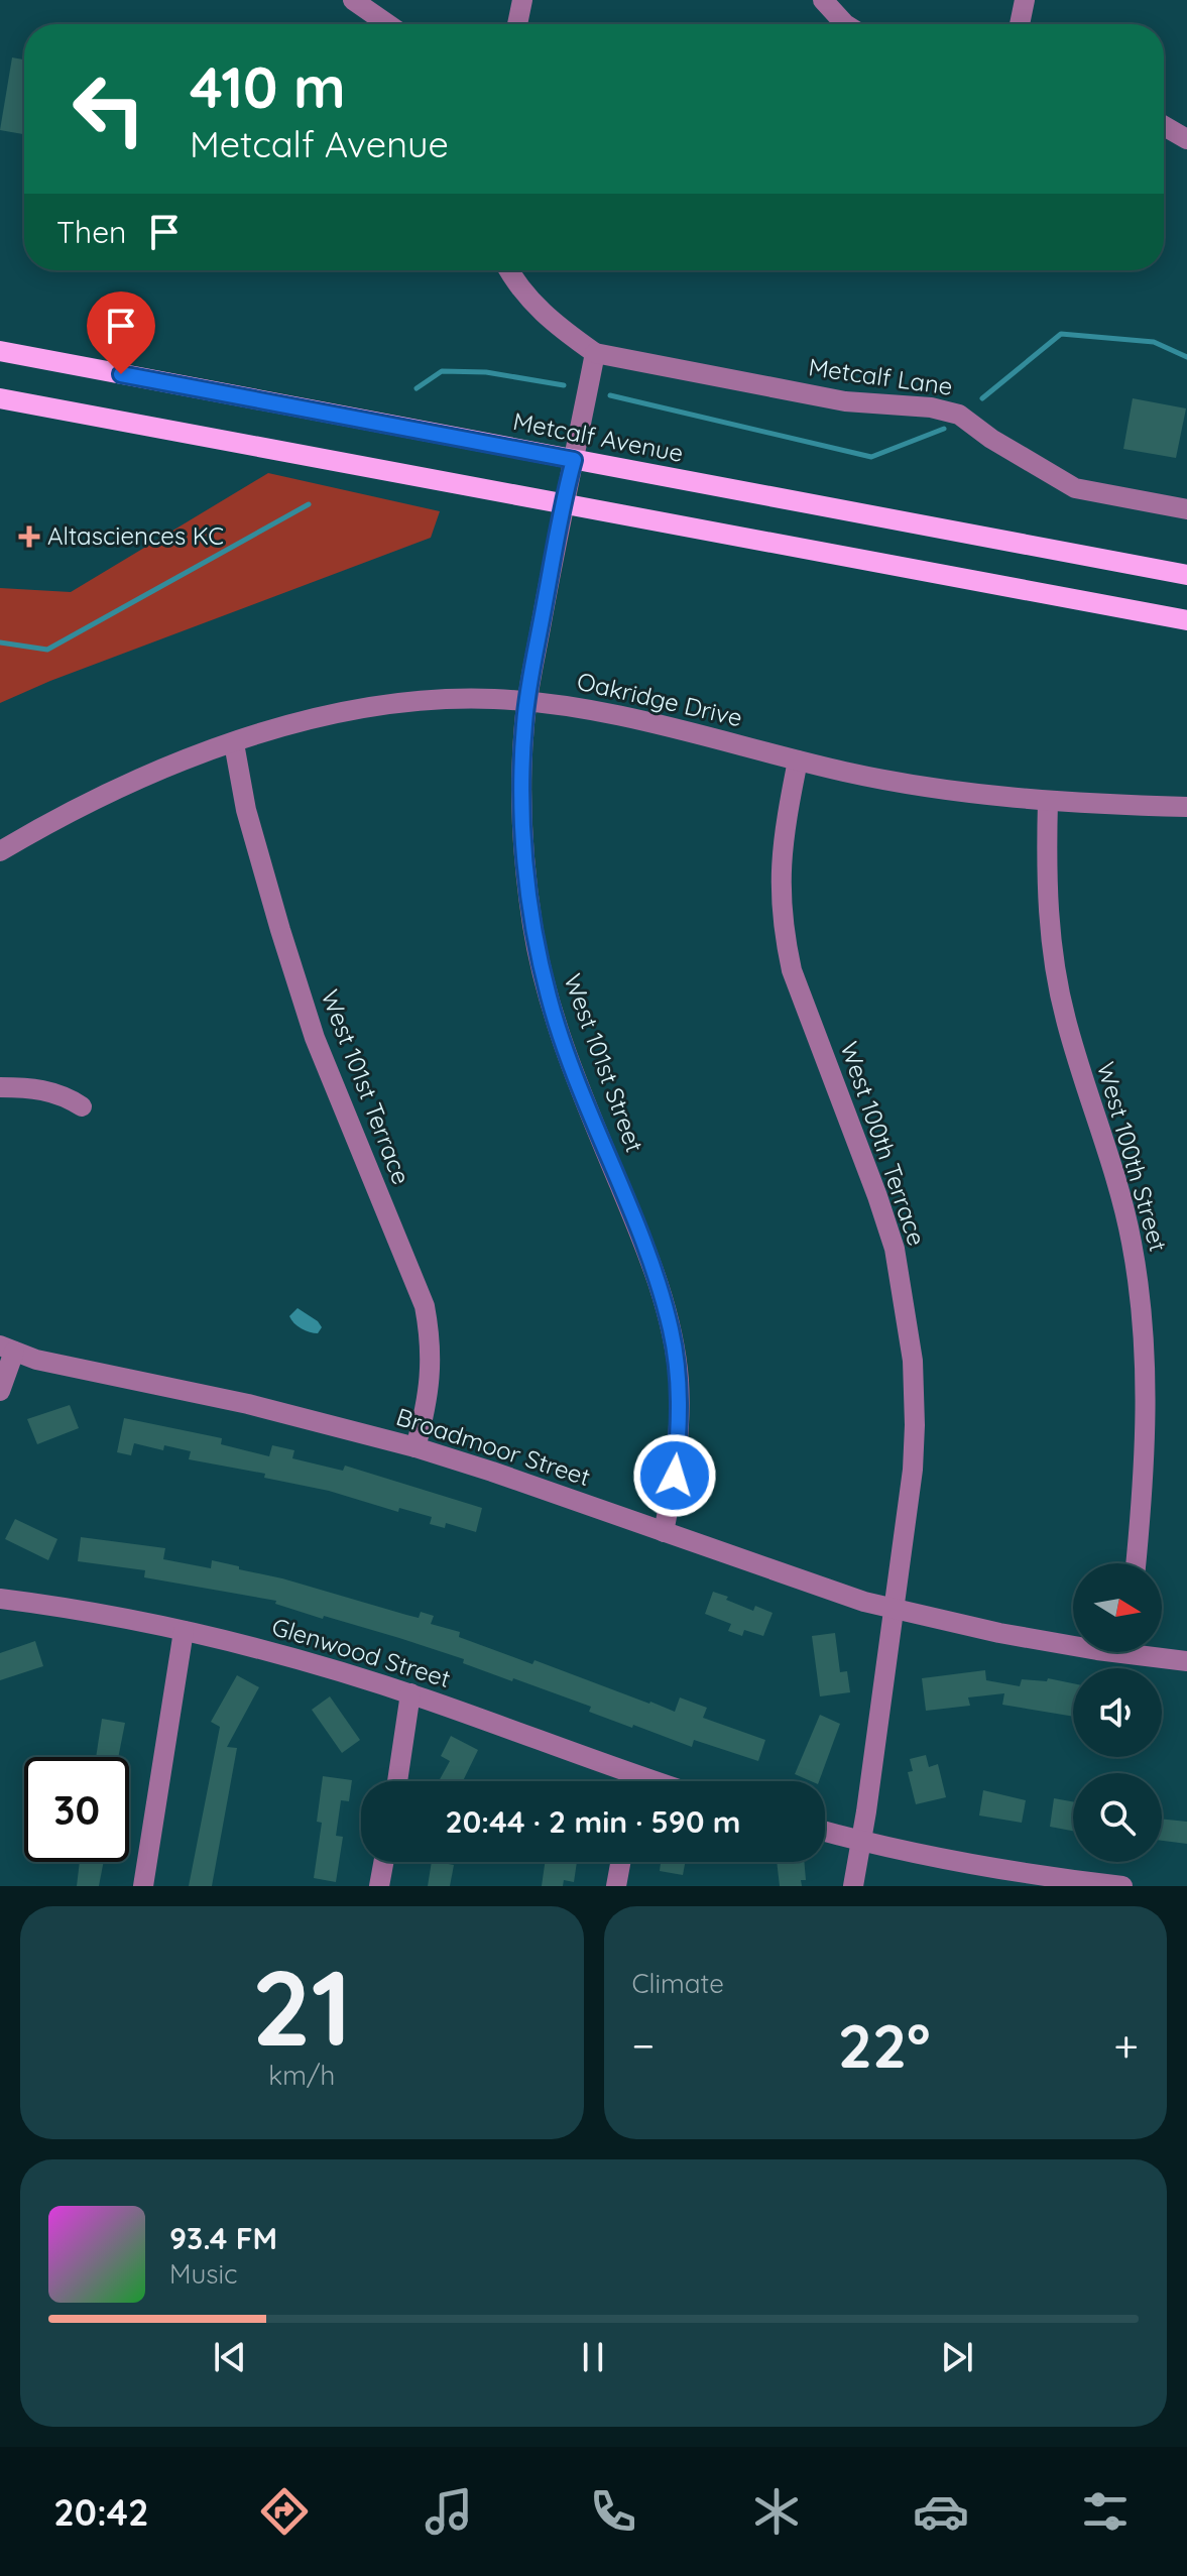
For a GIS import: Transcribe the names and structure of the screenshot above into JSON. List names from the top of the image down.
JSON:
{
  "streets": {
    "main road": ["Metcalf Avenue"],
    "street": [
      "Metcalf Lane",
      "Oakridge Drive",
      "West 101st Street",
      "West 101st Terrace",
      "West 100th Terrace",
      "West 100th Street",
      "Broadmoor Street",
      "Glenwood Street"
    ]
  },
  "crossings": [
    ["Metcalf Lane", "West 101st Street"],
    ["Metcalf Avenue", "West 101st Street"],
    ["Oakridge Drive", "West 101st Street"],
    ["Oakridge Drive", "West 101st Terrace"],
    ["Oakridge Drive", "West 100th Terrace"],
    ["Oakridge Drive", "West 100th Street"],
    ["West 101st Street", "Broadmoor Street"],
    ["West 101st Terrace", "Broadmoor Street"],
    ["West 100th Terrace", "Broadmoor Street"]
  ],
  "places": {
    "health": ["Altasciences KC"]
  },
  "north": "right",
  "page": {
    "turn": ["410 m", "Metcalf Avenue"],
    "then": "Then",
    "limit": "30",
    "trip": "20:44 · 2 min · 590 m",
    "tile": [
      ["21", "km/h"],
      "Climate"
    ],
    "heat": ["−", "22°", "+"],
    "song": ["93.4 FM", "Music"],
    "tabs": "20:42"
  }
}
